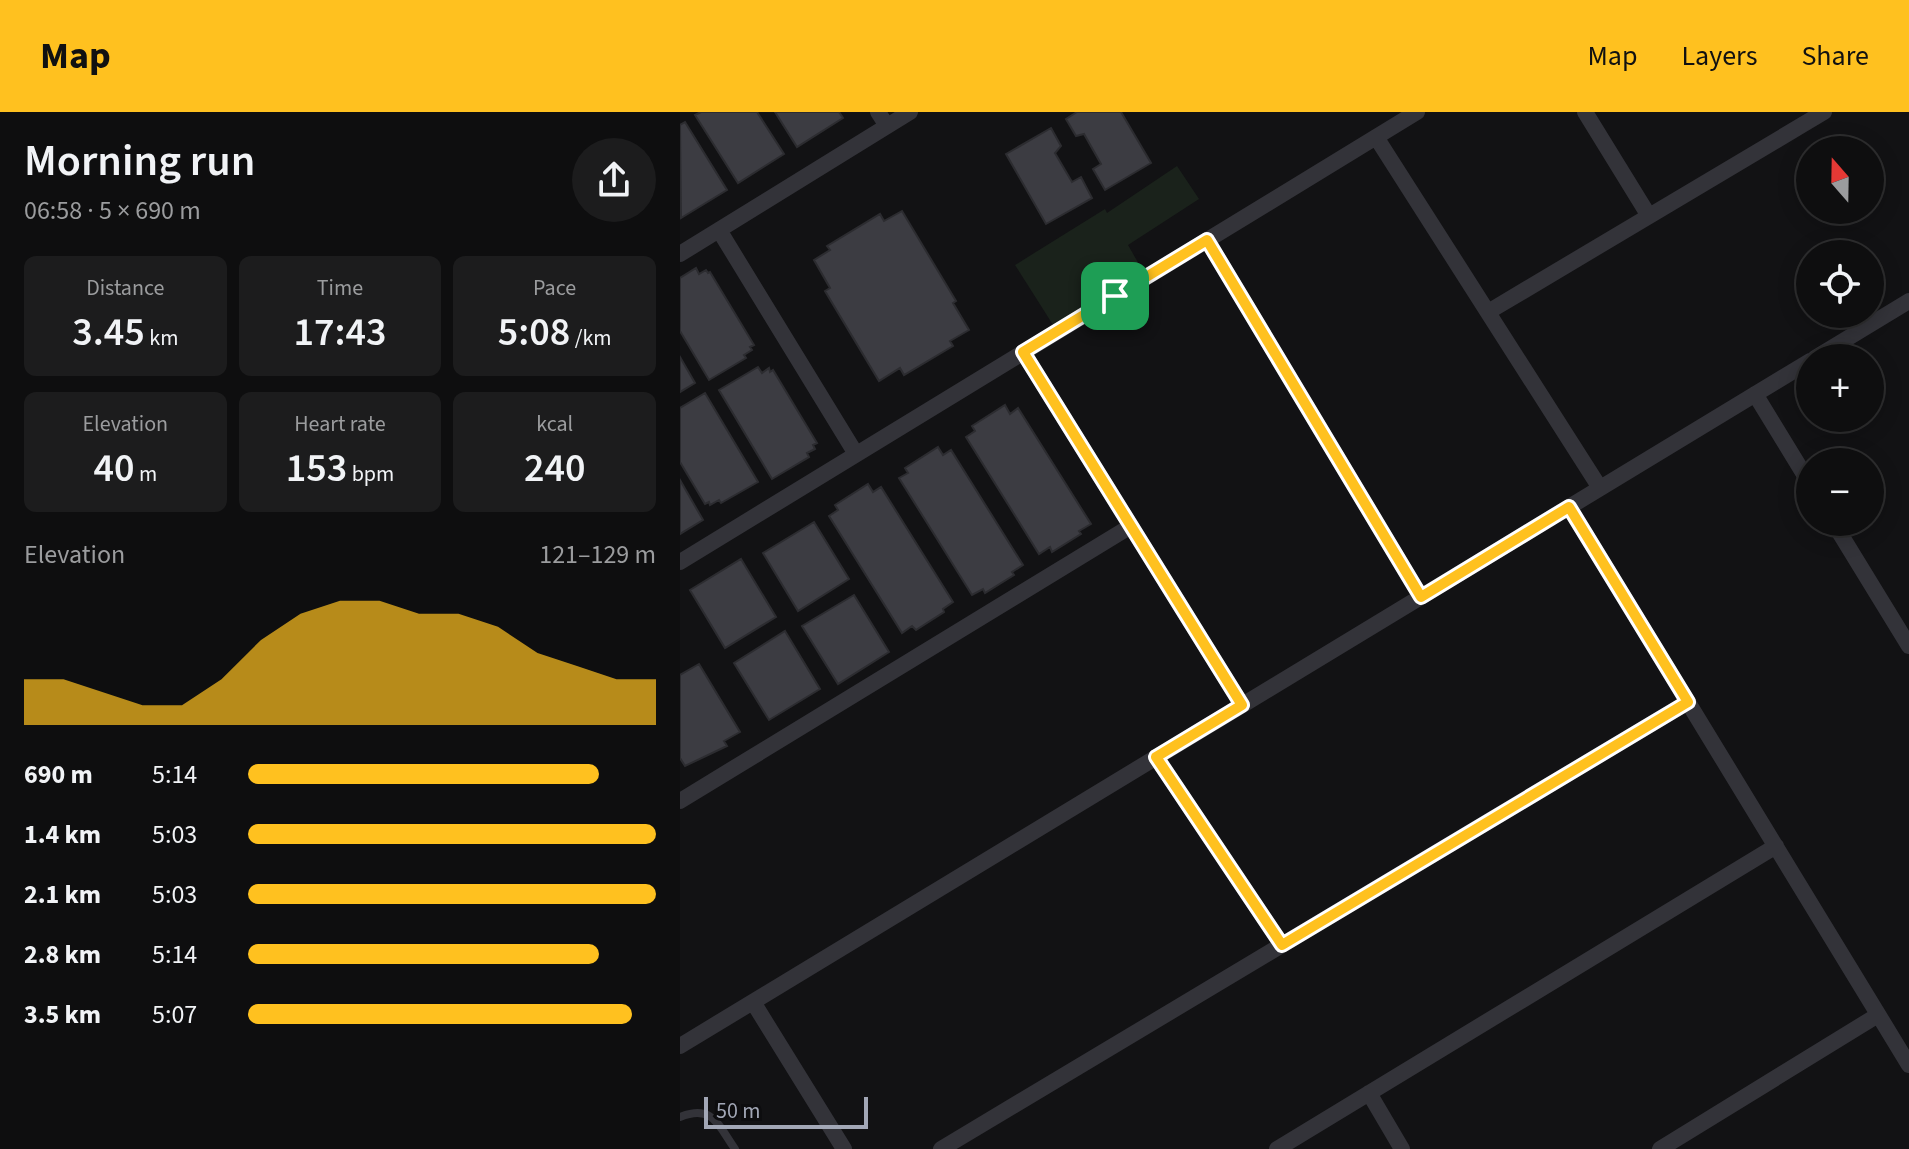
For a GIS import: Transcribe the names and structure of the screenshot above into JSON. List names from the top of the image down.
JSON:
{
  "scale_bar": "50 m",
  "north": "top",
  "page": {
    "header": "Map",
    "nav": ["Map", "Layers", "Share"],
    "heading": ["Morning run", "06:58 · 5 × 690 m"],
    "map_buttons": ["+", "−"],
    "stats": [
      ["Distance", "3.45 km"],
      ["Time", "17:43"],
      ["Pace", "5:08 /km"],
      ["Elevation", "40 m"],
      ["Heart rate", "153 bpm"],
      ["kcal", "240"]
    ],
    "chart": ["Elevation", "121–129 m"],
    "list": [
      {
        "name": "690 m",
        "note": "5:14"
      },
      {
        "name": "1.4 km",
        "note": "5:03"
      },
      {
        "name": "2.1 km",
        "note": "5:03"
      },
      {
        "name": "2.8 km",
        "note": "5:14"
      },
      {
        "name": "3.5 km",
        "note": "5:07"
      }
    ],
    "scale": "50 m"
  }
}
